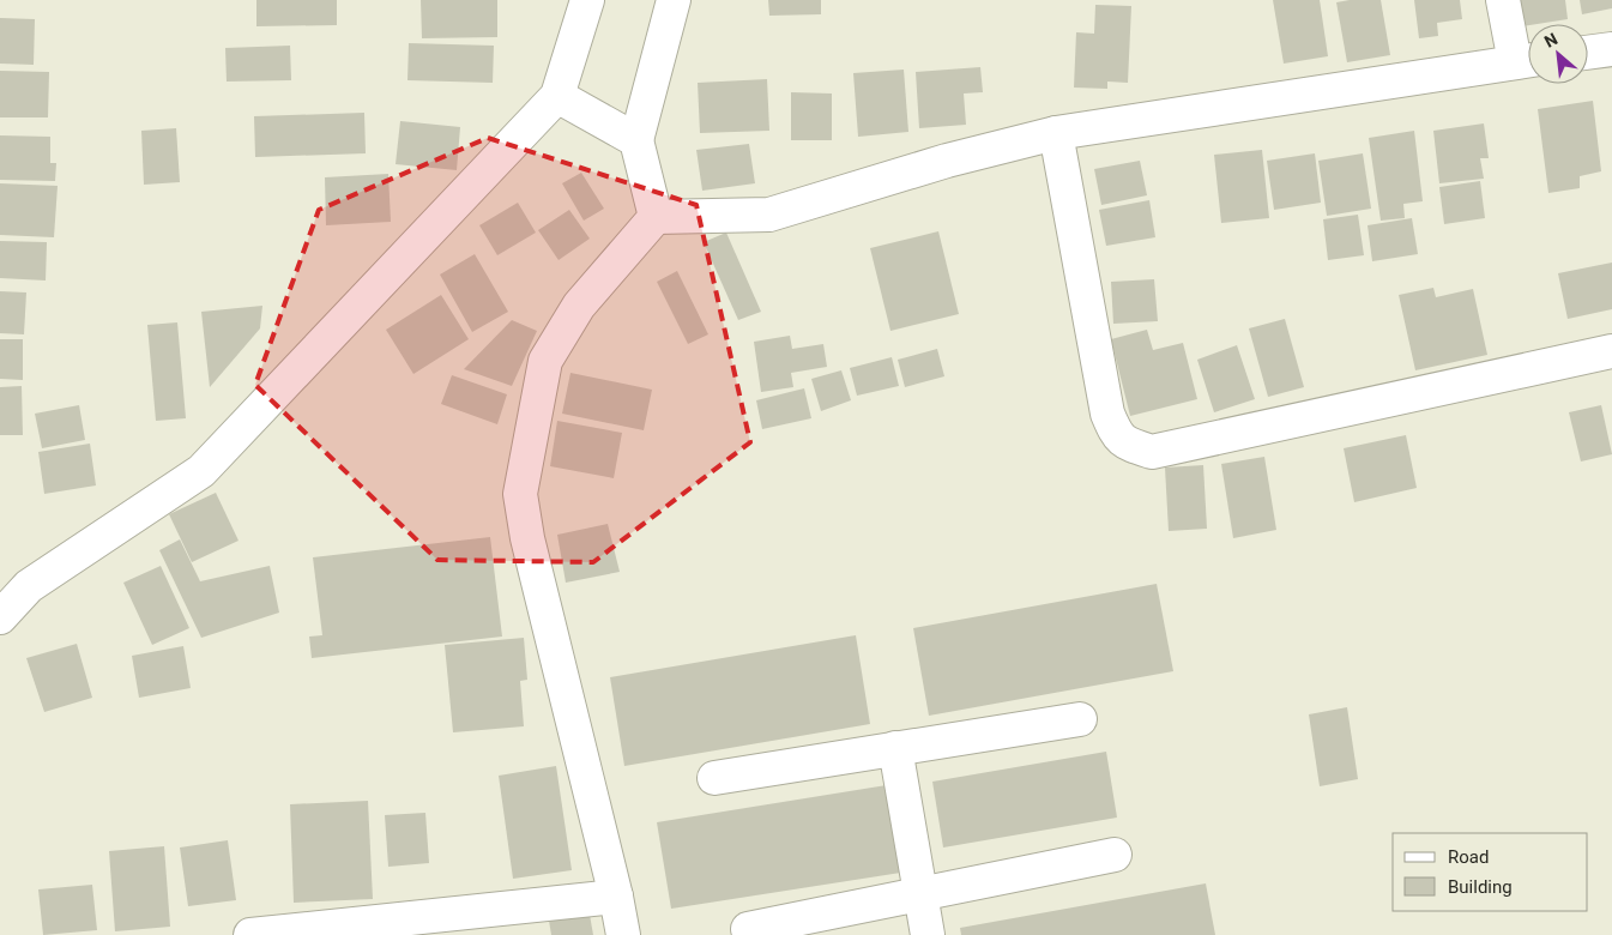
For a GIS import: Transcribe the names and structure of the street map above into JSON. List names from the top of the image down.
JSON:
{
  "legend": ["Road", "Building"],
  "north": "top left"
}
